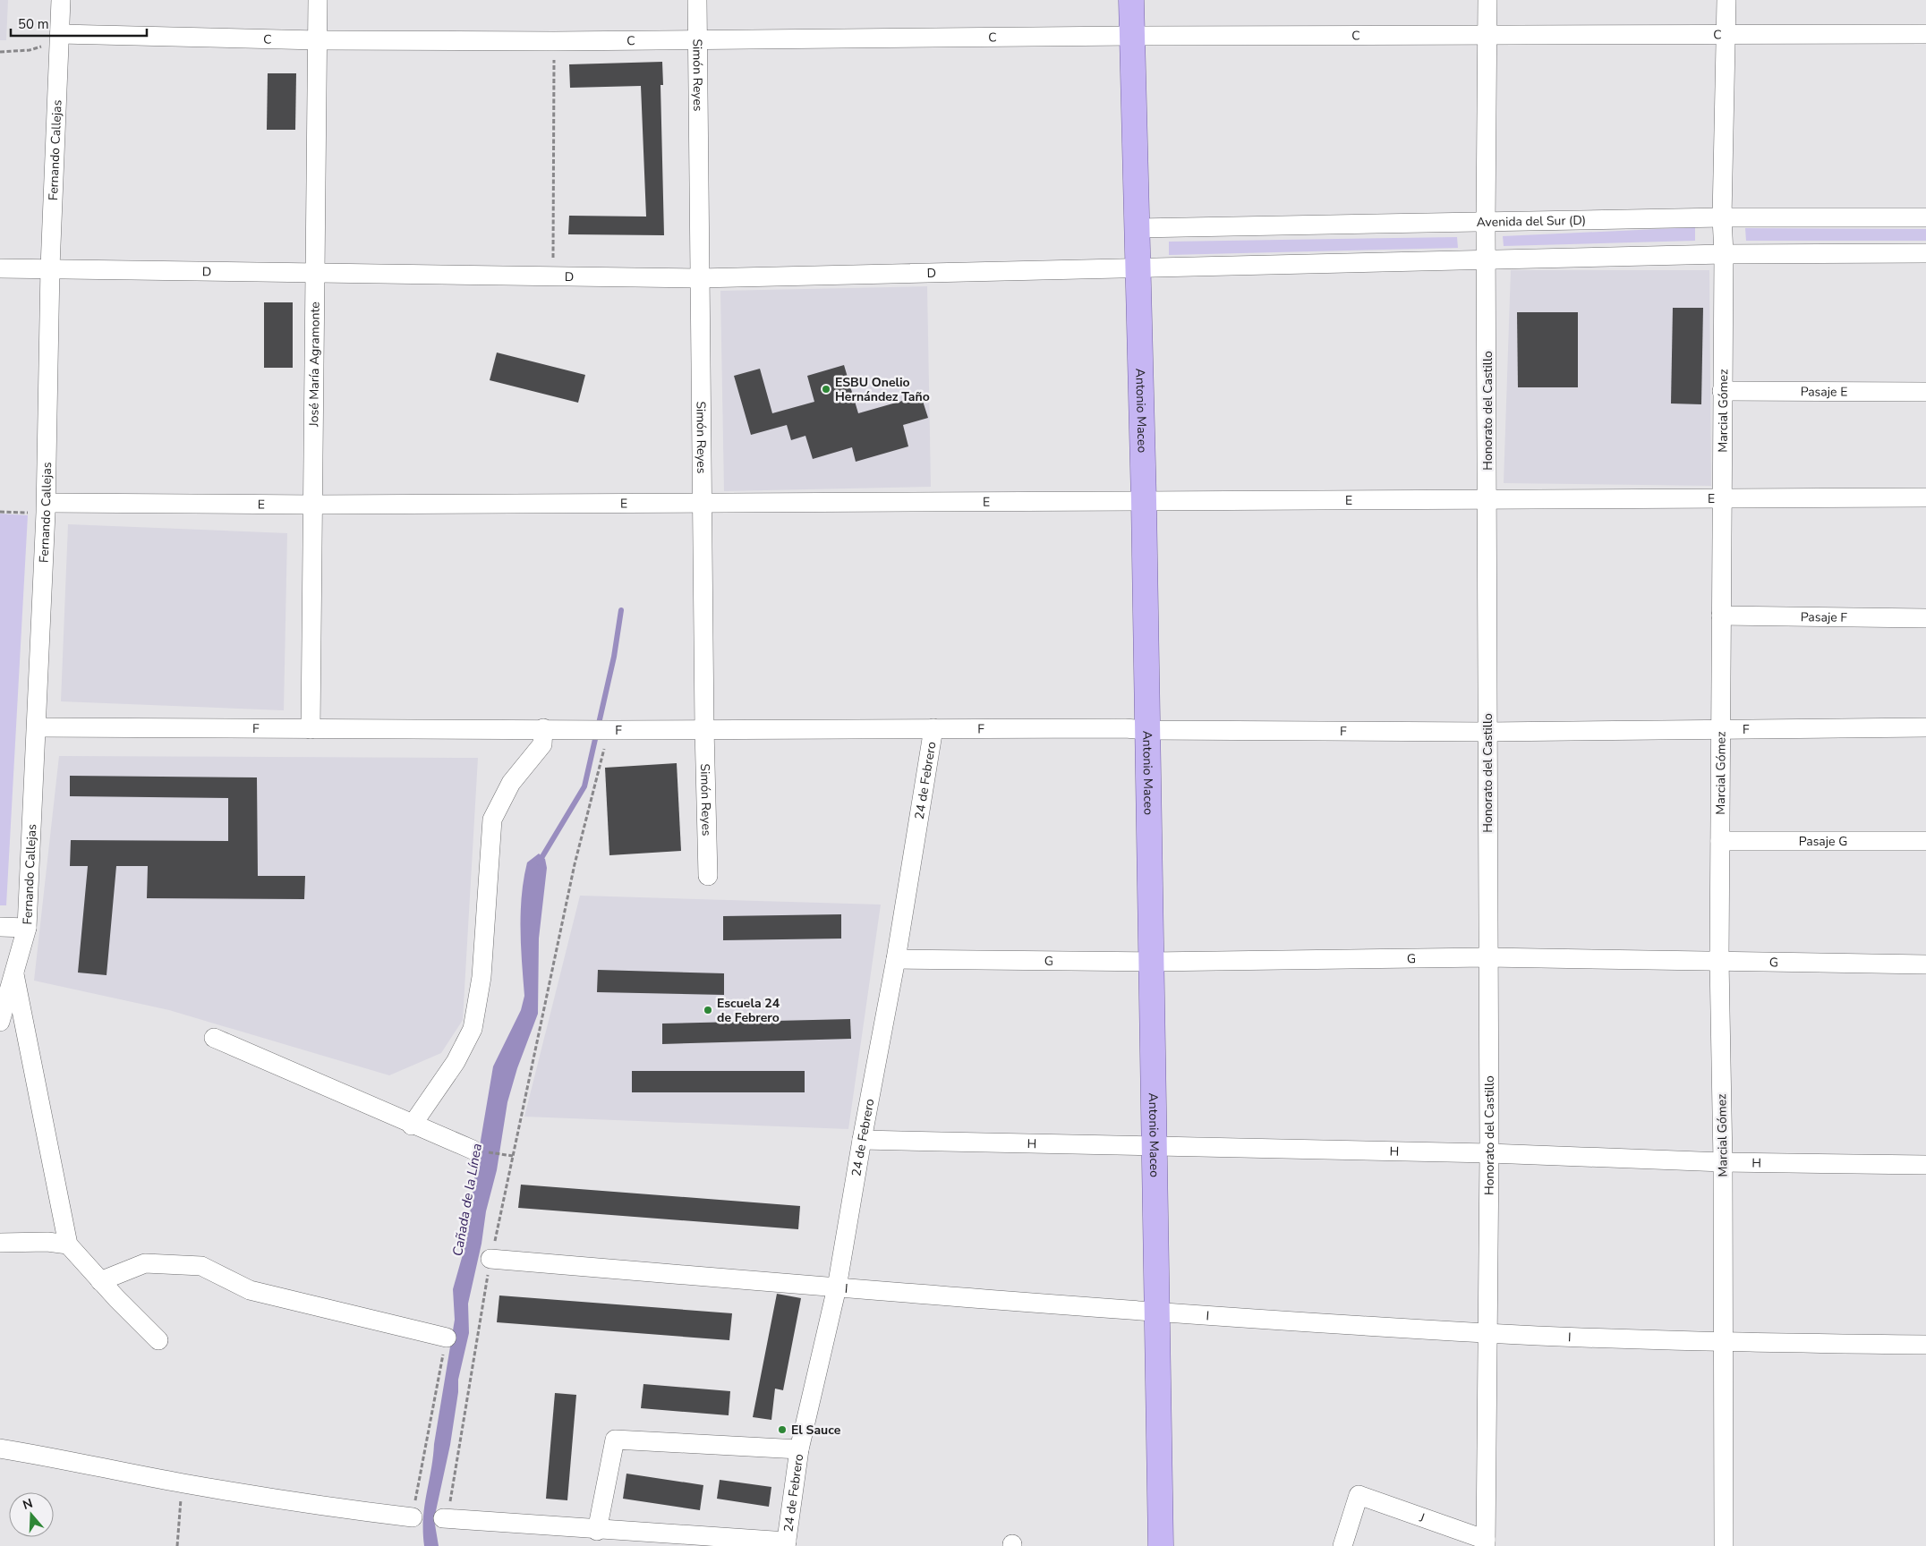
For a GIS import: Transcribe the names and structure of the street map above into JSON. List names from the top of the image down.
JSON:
{
  "streets": {
    "main road": ["Antonio Maceo"],
    "street": [
      "C",
      "Simón Reyes",
      "Fernando Callejas",
      "Avenida del Sur (D)",
      "D",
      "José María Agramonte",
      "Pasaje E",
      "Honorato del Castillo",
      "Marcial Gómez",
      "E",
      "Pasaje F",
      "F",
      "24 de Febrero",
      "Pasaje G",
      "G",
      "H",
      "I",
      "J"
    ]
  },
  "crossings": [
    ["C", "Simón Reyes"],
    ["C", "Fernando Callejas"],
    ["C", "José María Agramonte"],
    ["C", "Antonio Maceo"],
    ["C", "Honorato del Castillo"],
    ["C", "Marcial Gómez"],
    ["Simón Reyes", "D"],
    ["Simón Reyes", "E"],
    ["Simón Reyes", "F"],
    ["Fernando Callejas", "D"],
    ["Fernando Callejas", "E"],
    ["Fernando Callejas", "F"],
    ["Avenida del Sur (D)", "Antonio Maceo"],
    ["Avenida del Sur (D)", "Honorato del Castillo"],
    ["Avenida del Sur (D)", "Marcial Gómez"],
    ["D", "José María Agramonte"],
    ["D", "Antonio Maceo"],
    ["José María Agramonte", "E"],
    ["José María Agramonte", "F"],
    ["Pasaje E", "Marcial Gómez"],
    ["Antonio Maceo", "E"],
    ["Antonio Maceo", "F"],
    ["Antonio Maceo", "G"],
    ["Antonio Maceo", "H"],
    ["Antonio Maceo", "I"],
    ["Honorato del Castillo", "E"],
    ["Honorato del Castillo", "F"],
    ["Honorato del Castillo", "G"],
    ["Honorato del Castillo", "H"],
    ["Honorato del Castillo", "I"],
    ["Honorato del Castillo", "J"],
    ["Marcial Gómez", "E"],
    ["Marcial Gómez", "Pasaje F"],
    ["Marcial Gómez", "F"],
    ["Marcial Gómez", "Pasaje G"],
    ["Marcial Gómez", "G"],
    ["Marcial Gómez", "H"],
    ["Marcial Gómez", "I"],
    ["F", "24 de Febrero"],
    ["24 de Febrero", "G"],
    ["24 de Febrero", "H"],
    ["24 de Febrero", "I"]
  ],
  "water": ["Cañada de la Línea"],
  "places": ["ESBU Onelio Hernández Taño", "Escuela 24 de Febrero", "El Sauce"],
  "scale_bar": "50 m",
  "north": "top"
}
